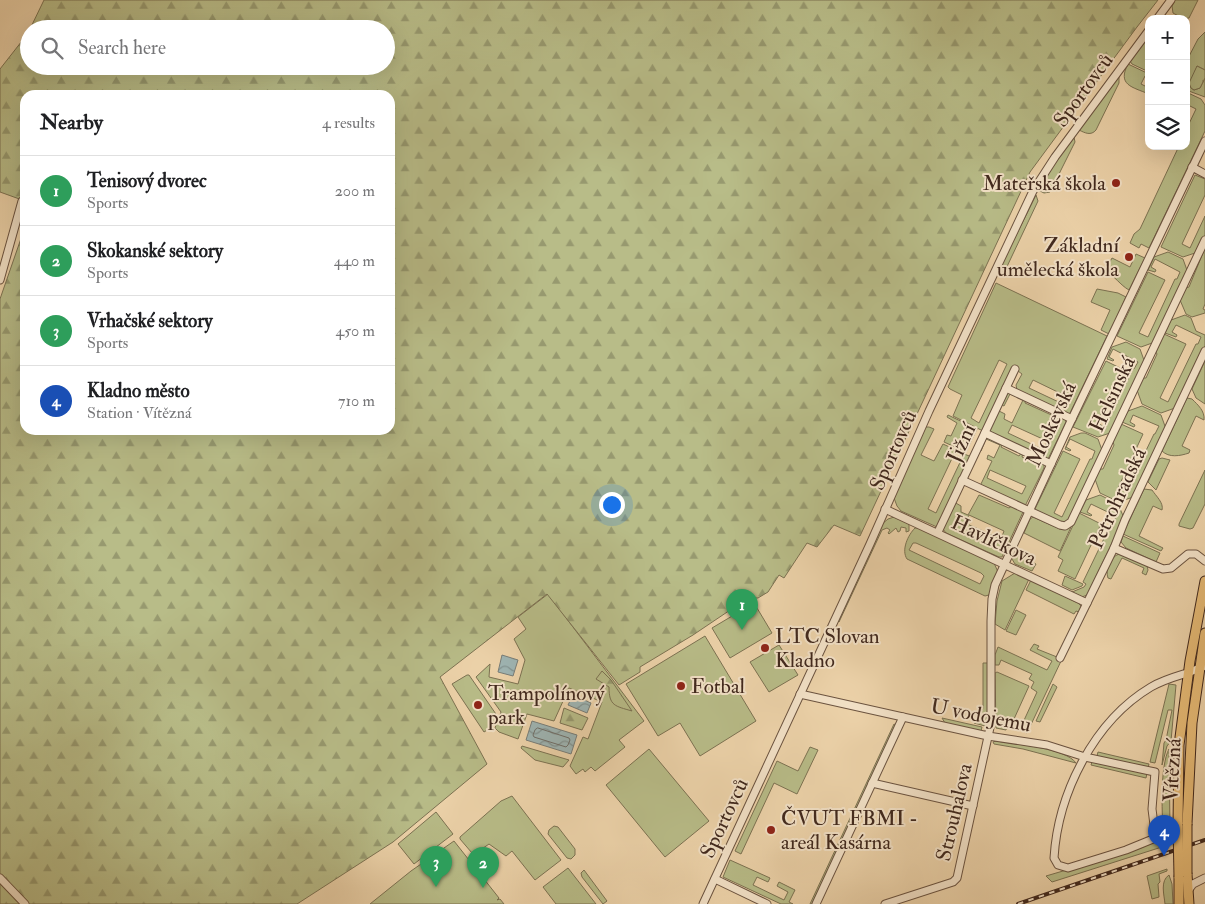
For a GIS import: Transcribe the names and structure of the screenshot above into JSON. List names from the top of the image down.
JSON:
{
  "streets": {
    "main road": ["Vítězná"],
    "street": [
      "Sportovců",
      "Helsinská",
      "Moskevská",
      "Jižní",
      "Petrohradská",
      "Havlíčkova",
      "U vodojemu",
      "Strouhalova"
    ]
  },
  "crossings": [
    ["Sportovců", "Havlíčkova"],
    ["Sportovců", "U vodojemu"],
    ["Helsinská", "Moskevská"],
    ["Moskevská", "Havlíčkova"],
    ["Moskevská", "U vodojemu"],
    ["Moskevská", "Strouhalova"],
    ["Jižní", "Havlíčkova"],
    ["Petrohradská", "Havlíčkova"],
    ["U vodojemu", "Vítězná"],
    ["U vodojemu", "Strouhalova"]
  ],
  "places": [
    "Mateřská škola",
    "Základní umělecká škola",
    "LTC Slovan Kladno",
    "Fotbal",
    "Trampolínový park",
    "ČVUT FBMI - areál Kasárna"
  ],
  "page": {
    "map_buttons": ["+", "−"],
    "search": "Search here",
    "heading": ["Nearby", "4 results"],
    "list": [
      {
        "mark": "1",
        "name": "Tenisový dvorec",
        "note": "Sports",
        "value": "200 m"
      },
      {
        "mark": "2",
        "name": "Skokanské sektory",
        "note": "Sports",
        "value": "440 m"
      },
      {
        "mark": "3",
        "name": "Vrhačské sektory",
        "note": "Sports",
        "value": "450 m"
      },
      {
        "mark": "4",
        "name": "Kladno město",
        "note": "Station · Vítězná",
        "value": "710 m"
      }
    ],
    "pins": [
      "1",
      "4",
      "3",
      "2"
    ]
  }
}
